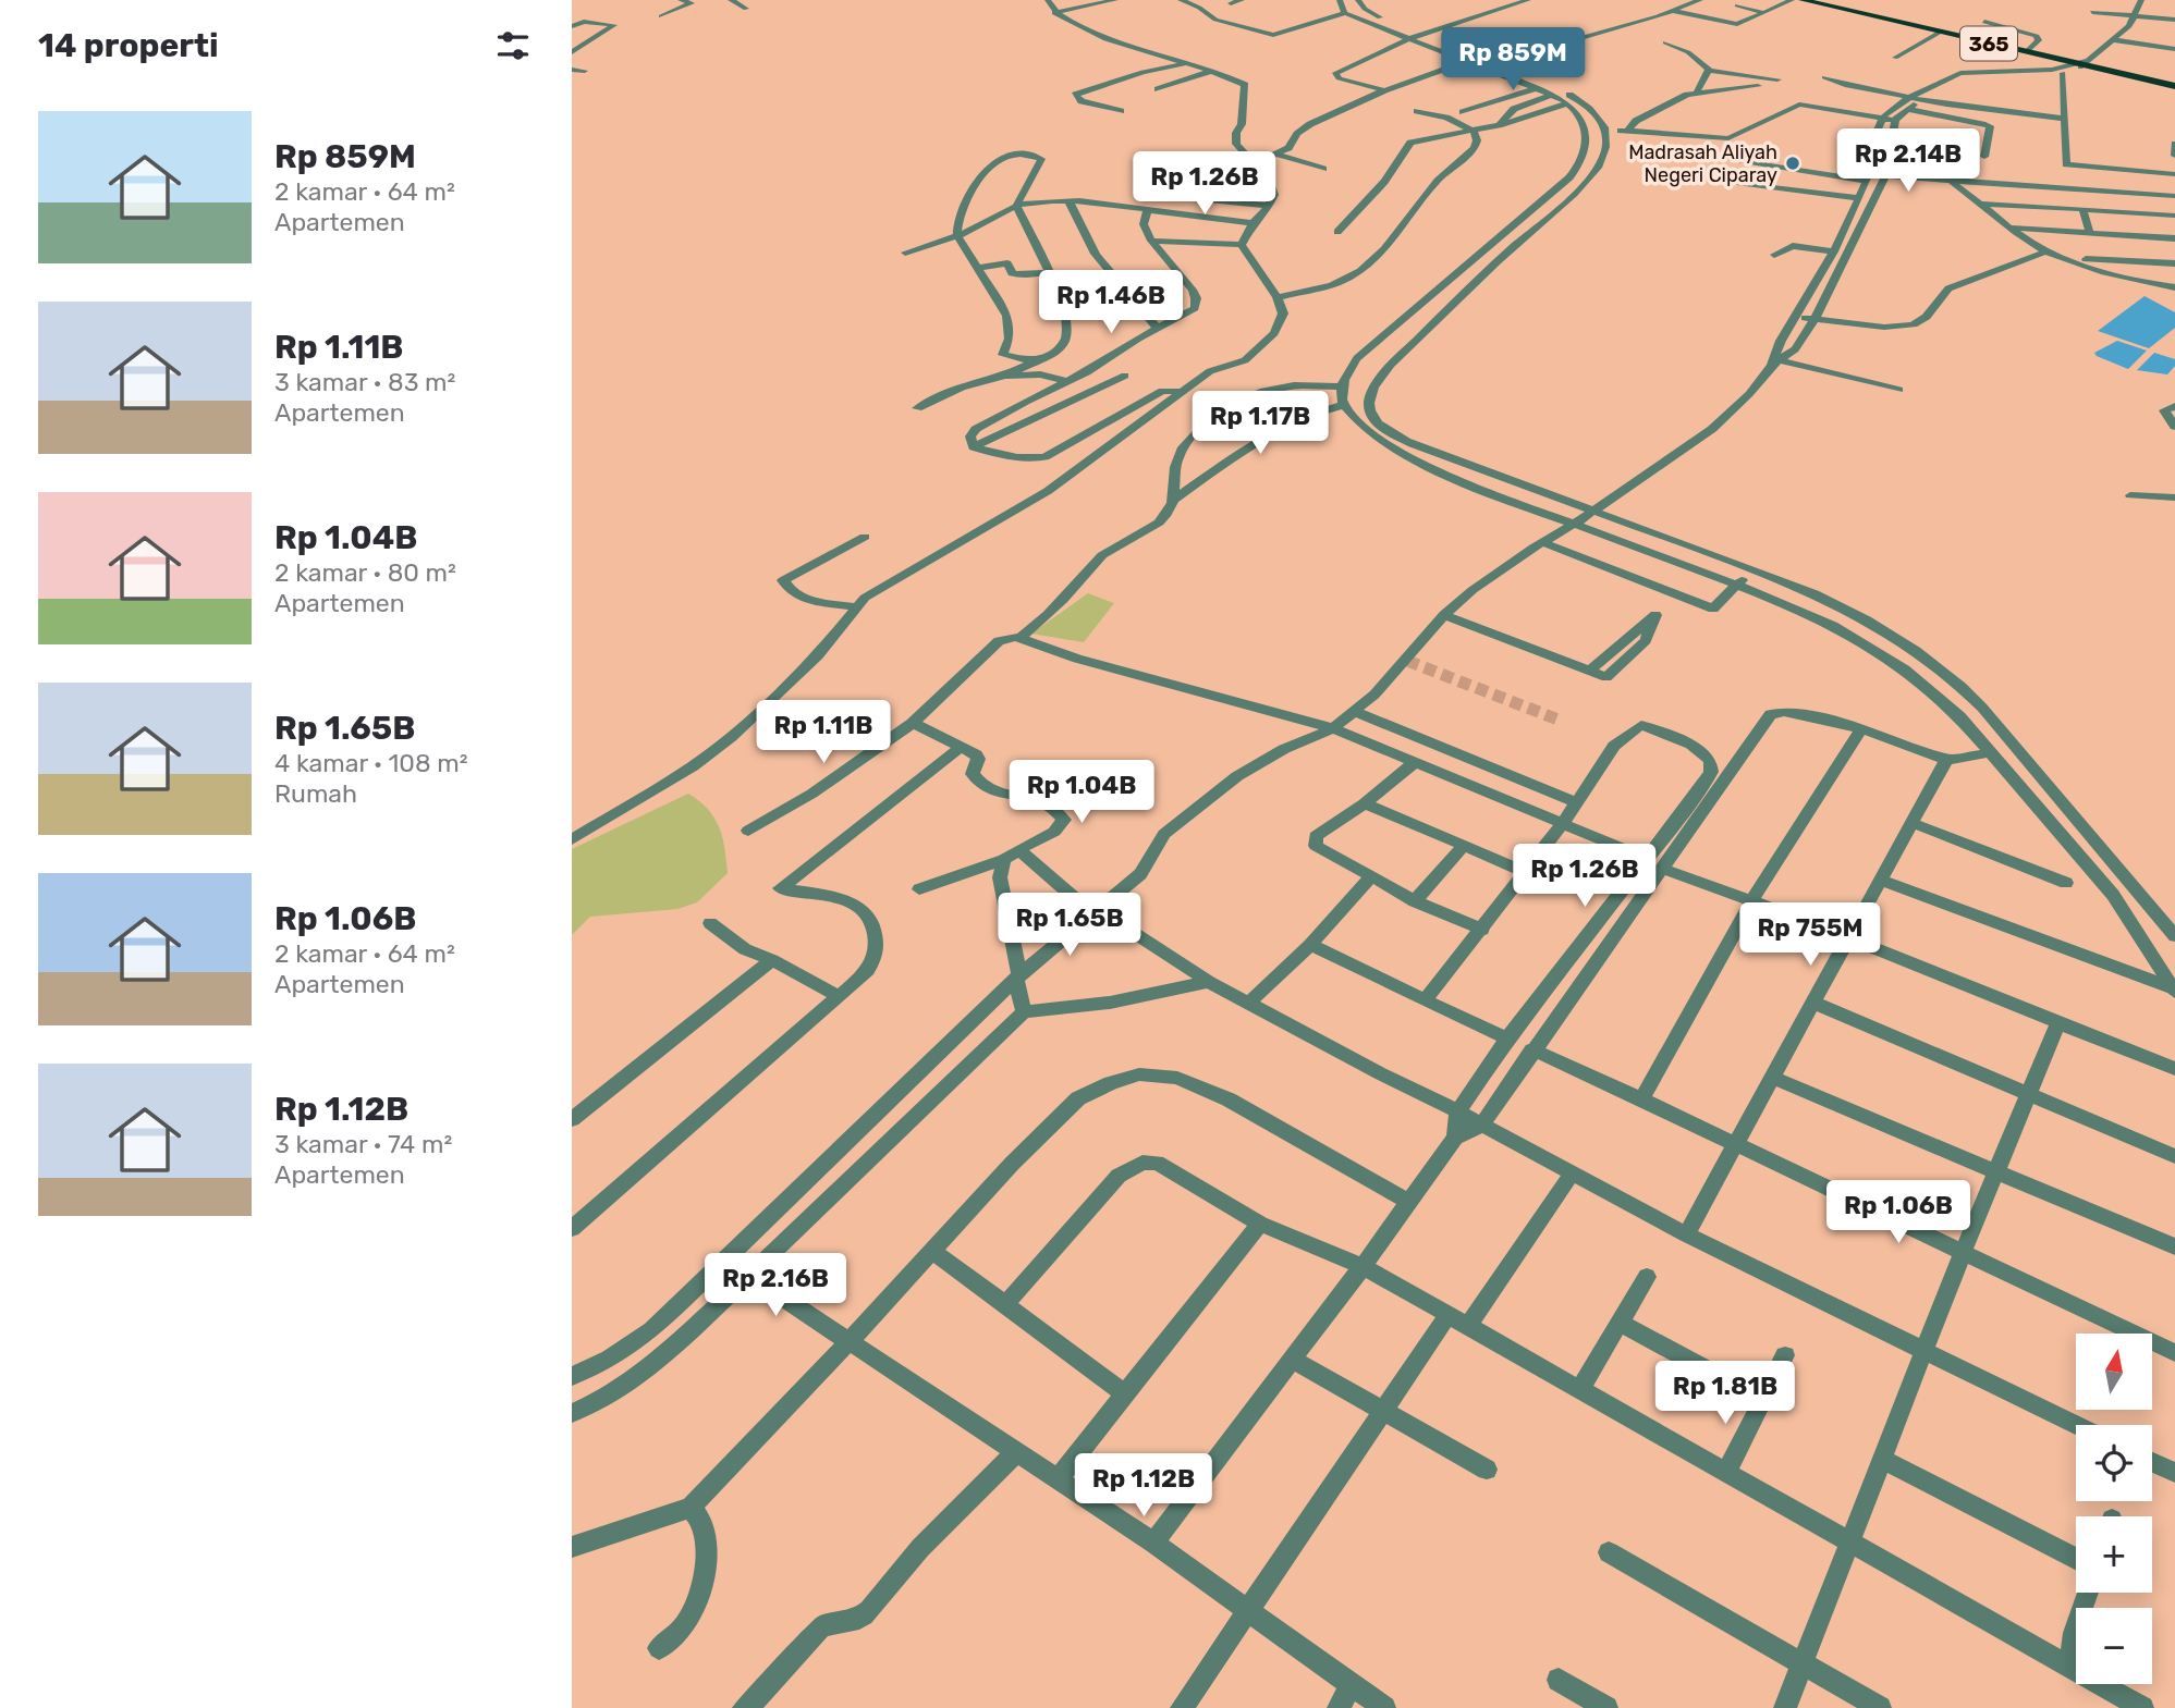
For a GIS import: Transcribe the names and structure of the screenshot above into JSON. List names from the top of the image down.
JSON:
{
  "streets": {
    "main road": ["365"]
  },
  "places": ["Madrasah Aliyah Negeri Ciparay"],
  "north": "top",
  "page": {
    "heading": "14 properti",
    "price": [
      "Rp 859M",
      "Rp 2.14B",
      "Rp 1.26B",
      "Rp 1.46B",
      "Rp 1.17B",
      "Rp 1.11B",
      "Rp 1.04B",
      "Rp 1.26B",
      "Rp 1.65B",
      "Rp 755M",
      "Rp 1.06B",
      "Rp 2.16B",
      "Rp 1.81B",
      "Rp 1.12B"
    ],
    "list": [
      {
        "name": "Rp 859M",
        "note": "2 kamar · 64 m² · Apartemen"
      },
      {
        "name": "Rp 1.11B",
        "note": "3 kamar · 83 m² · Apartemen"
      },
      {
        "name": "Rp 1.04B",
        "note": "2 kamar · 80 m² · Apartemen"
      },
      {
        "name": "Rp 1.65B",
        "note": "4 kamar · 108 m² · Rumah"
      },
      {
        "name": "Rp 1.06B",
        "note": "2 kamar · 64 m² · Apartemen"
      },
      {
        "name": "Rp 1.12B",
        "note": "3 kamar · 74 m² · Apartemen"
      }
    ],
    "map_buttons": ["+", "−"]
  }
}
